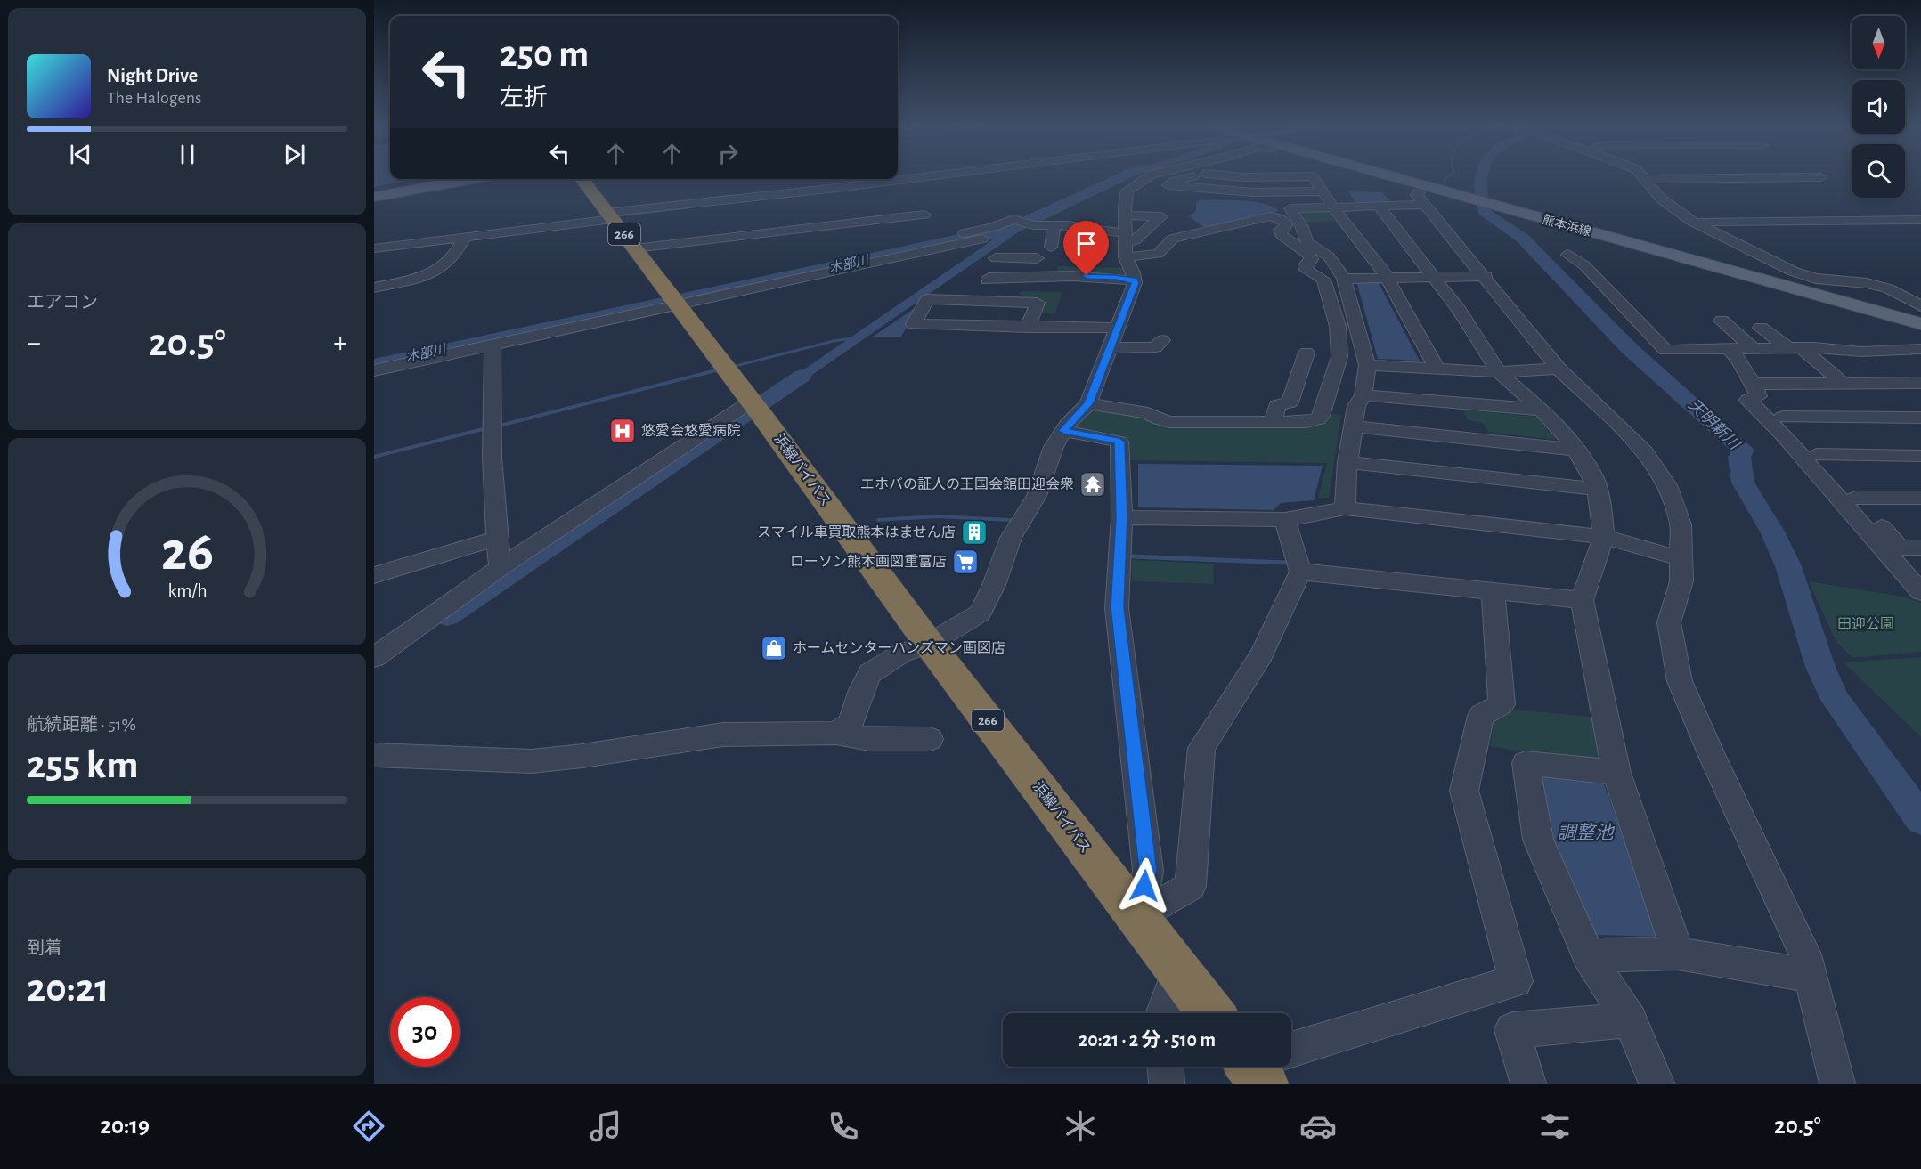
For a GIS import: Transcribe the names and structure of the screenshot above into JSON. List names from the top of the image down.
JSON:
{
  "streets": {
    "highway": ["266", "浜線バイパス"],
    "main road": ["熊本浜線"]
  },
  "water": ["木部川", "天明新川", "調整池"],
  "parks": ["田迎公園"],
  "places": {
    "hospital": ["悠愛会悠愛病院"],
    "temple": ["エホバの証人の王国会館田迎会衆"],
    "building": ["スマイル車買取熊本はません店"],
    "supermarket": ["ローソン熊本画図重富店"],
    "shop": ["ホームセンターハンズマン画図店"]
  },
  "north": "bottom",
  "page": {
    "turn": ["250 m", "左折"],
    "song": ["Night Drive", "The Halogens"],
    "tile": [
      "エアコン",
      ["航続距離 · 51%", "255 km"],
      ["到着", "20:21"]
    ],
    "heat": ["−", "20.5°", "+"],
    "limit": "30",
    "trip": "20:21 · 2 分 · 510 m",
    "tabs": ["20:19", "20.5°"],
    "gauge": ["26", "km/h"]
  }
}
